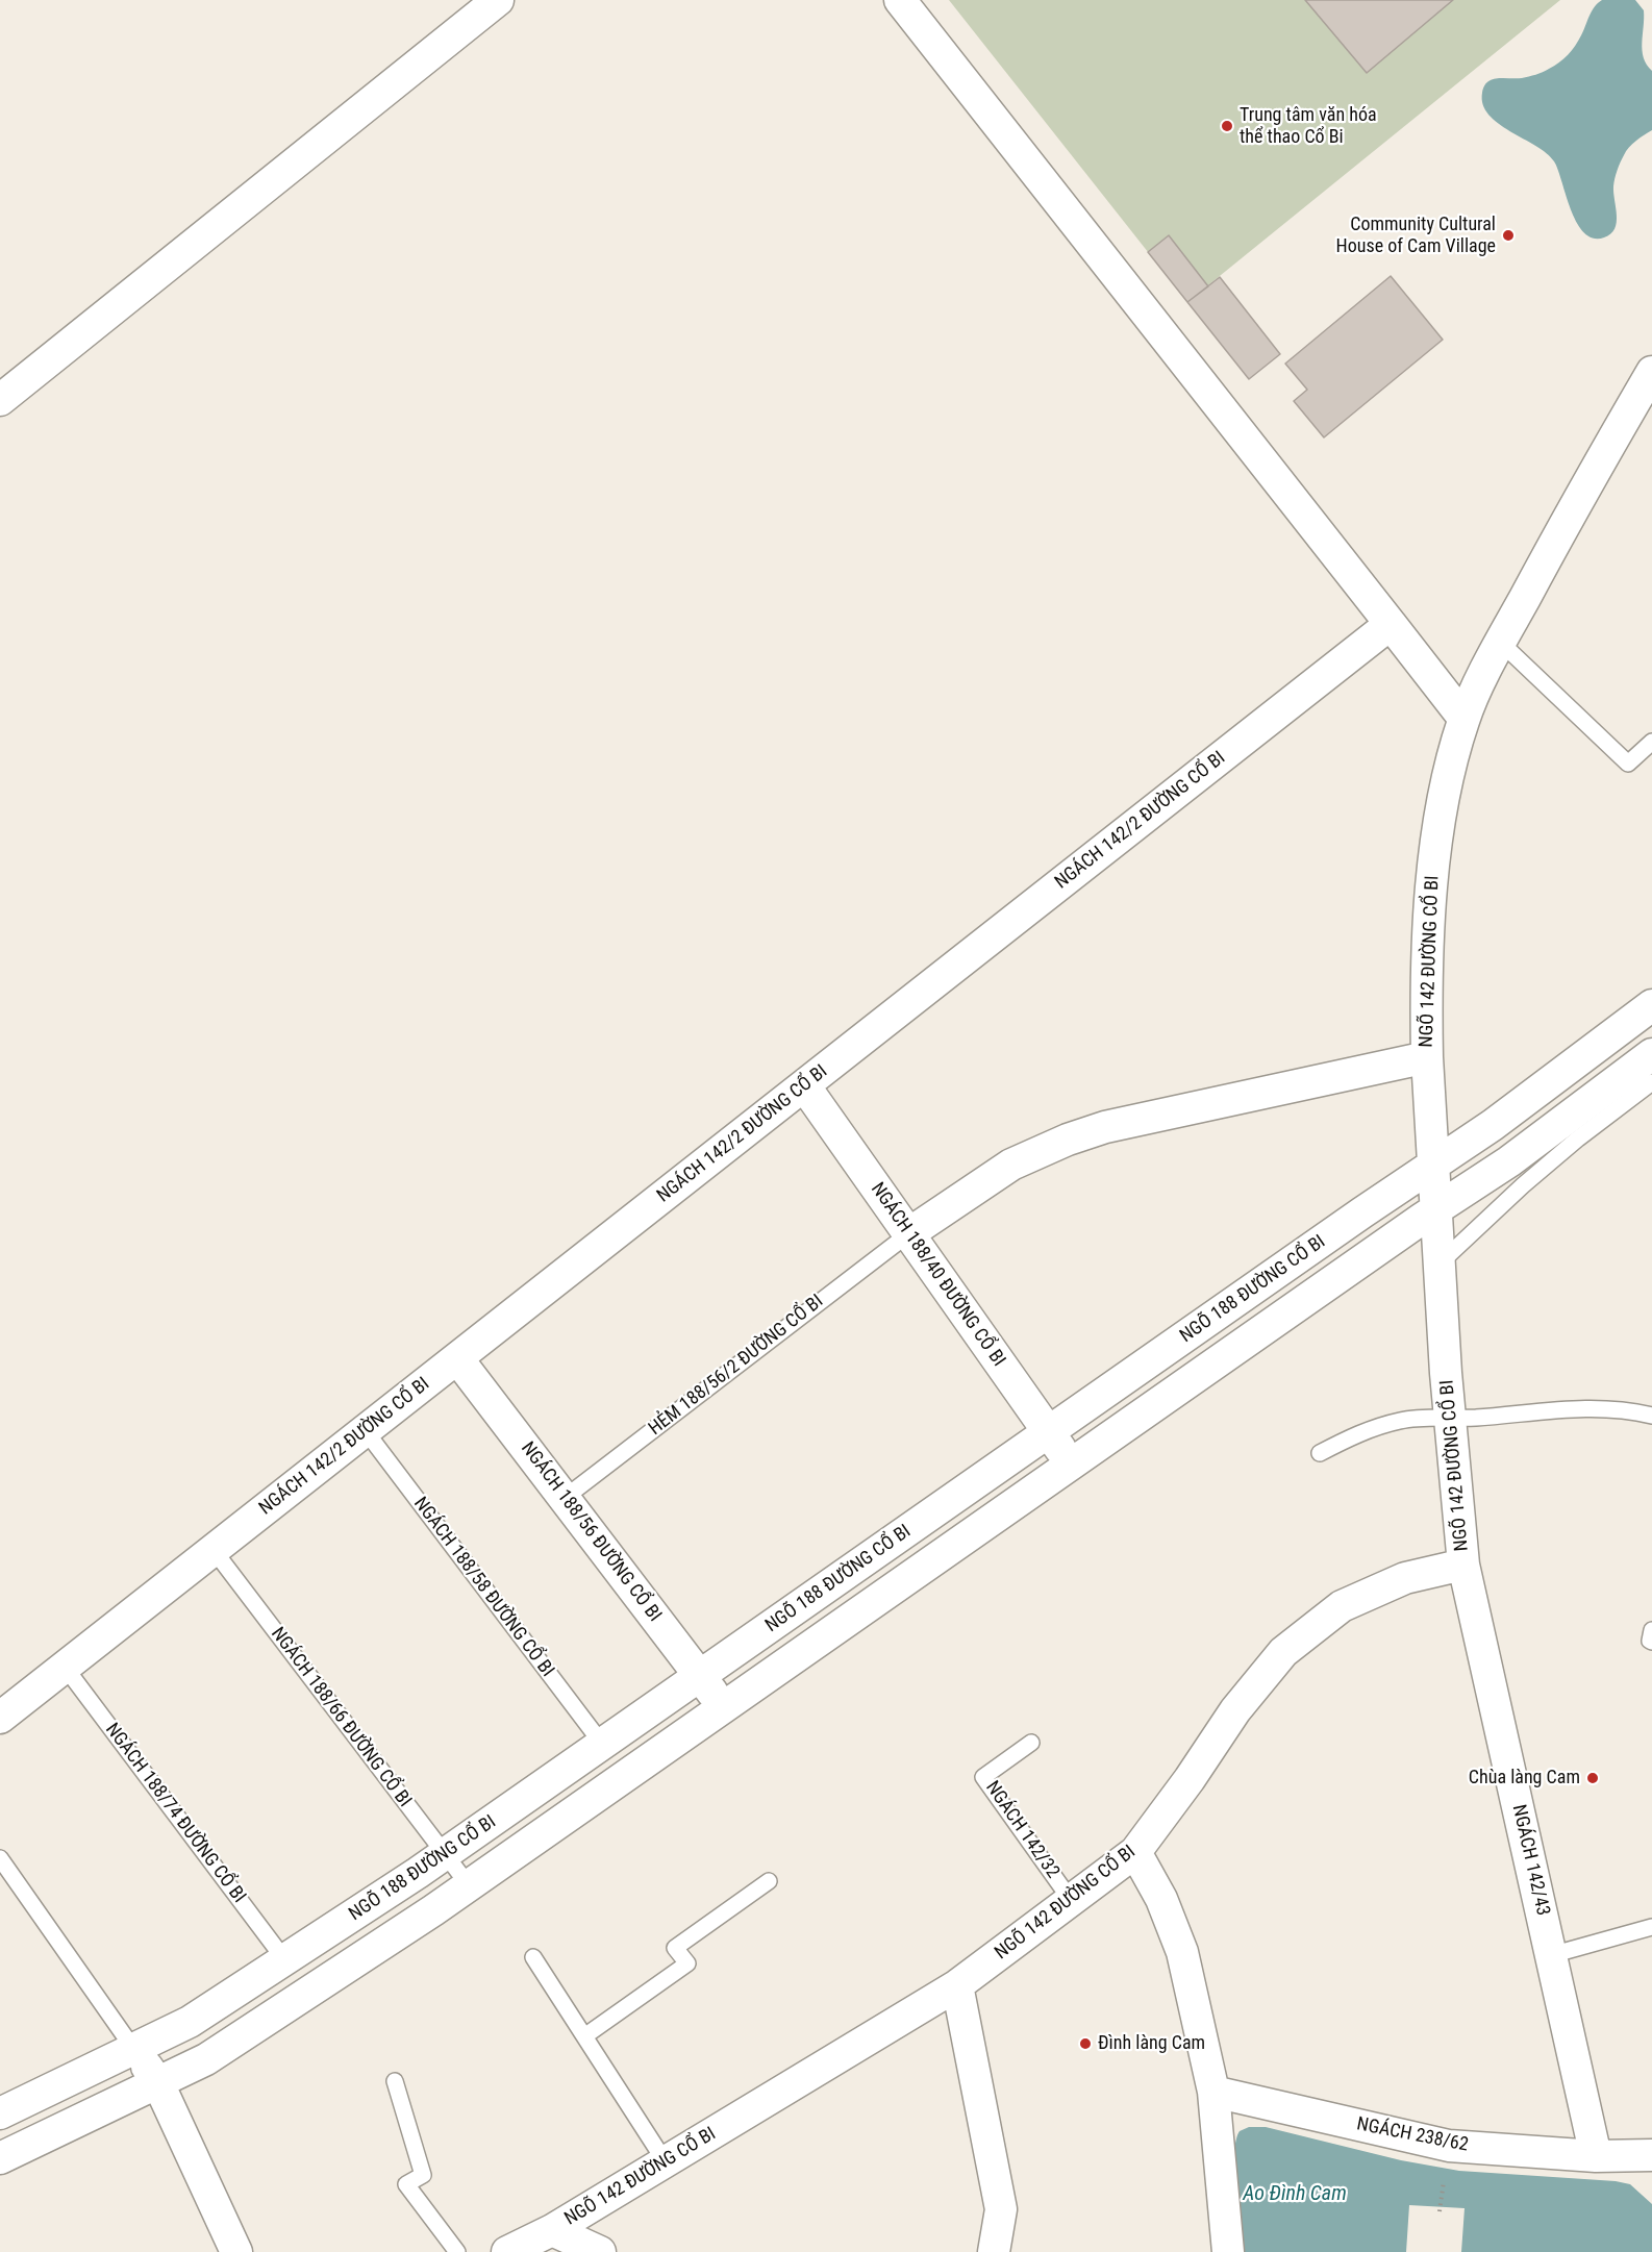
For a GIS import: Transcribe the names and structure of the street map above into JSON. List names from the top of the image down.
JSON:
{
  "streets": {
    "street": [
      "NGÁCH 142/2 ĐƯỜNG CỔ BI",
      "NGÕ 142 ĐƯỜNG CỔ BI",
      "NGÁCH 188/40 ĐƯỜNG CỔ BI",
      "NGÕ 188 ĐƯỜNG CỔ BI",
      "NGÁCH 188/56 ĐƯỜNG CỔ BI",
      "NGÁCH 142/43",
      "NGÁCH 238/62"
    ],
    "lane": [
      "HẺM 188/56/2 ĐƯỜNG CỔ BI",
      "NGÁCH 188/58 ĐƯỜNG CỔ BI",
      "NGÁCH 188/66 ĐƯỜNG CỔ BI",
      "NGÁCH 188/74 ĐƯỜNG CỔ BI",
      "NGÁCH 142/32"
    ]
  },
  "crossings": [
    ["NGÁCH 142/2 ĐƯỜNG CỔ BI", "NGÁCH 188/40 ĐƯỜNG CỔ BI"],
    ["NGÁCH 142/2 ĐƯỜNG CỔ BI", "NGÁCH 188/56 ĐƯỜNG CỔ BI"],
    ["NGÁCH 142/2 ĐƯỜNG CỔ BI", "NGÁCH 188/58 ĐƯỜNG CỔ BI"],
    ["NGÁCH 142/2 ĐƯỜNG CỔ BI", "NGÁCH 188/66 ĐƯỜNG CỔ BI"],
    ["NGÁCH 142/2 ĐƯỜNG CỔ BI", "NGÁCH 188/74 ĐƯỜNG CỔ BI"],
    ["NGÕ 142 ĐƯỜNG CỔ BI", "NGÕ 188 ĐƯỜNG CỔ BI"],
    ["NGÕ 142 ĐƯỜNG CỔ BI", "NGÁCH 142/32"],
    ["NGÕ 142 ĐƯỜNG CỔ BI", "NGÁCH 142/43"],
    ["NGÁCH 188/40 ĐƯỜNG CỔ BI", "NGÕ 188 ĐƯỜNG CỔ BI"],
    ["NGÁCH 188/40 ĐƯỜNG CỔ BI", "HẺM 188/56/2 ĐƯỜNG CỔ BI"],
    ["NGÕ 188 ĐƯỜNG CỔ BI", "NGÁCH 188/56 ĐƯỜNG CỔ BI"],
    ["NGÕ 188 ĐƯỜNG CỔ BI", "NGÁCH 188/58 ĐƯỜNG CỔ BI"],
    ["NGÕ 188 ĐƯỜNG CỔ BI", "NGÁCH 188/66 ĐƯỜNG CỔ BI"],
    ["NGÕ 188 ĐƯỜNG CỔ BI", "NGÁCH 188/74 ĐƯỜNG CỔ BI"],
    ["HẺM 188/56/2 ĐƯỜNG CỔ BI", "NGÁCH 188/56 ĐƯỜNG CỔ BI"],
    ["NGÁCH 142/43", "NGÁCH 238/62"]
  ],
  "water": ["Ao Đình Cam"],
  "places": [
    "Trung tâm văn hóa thể thao Cổ Bi",
    "Community Cultural House of Cam Village",
    "Chùa làng Cam",
    "Đình làng Cam"
  ]
}
